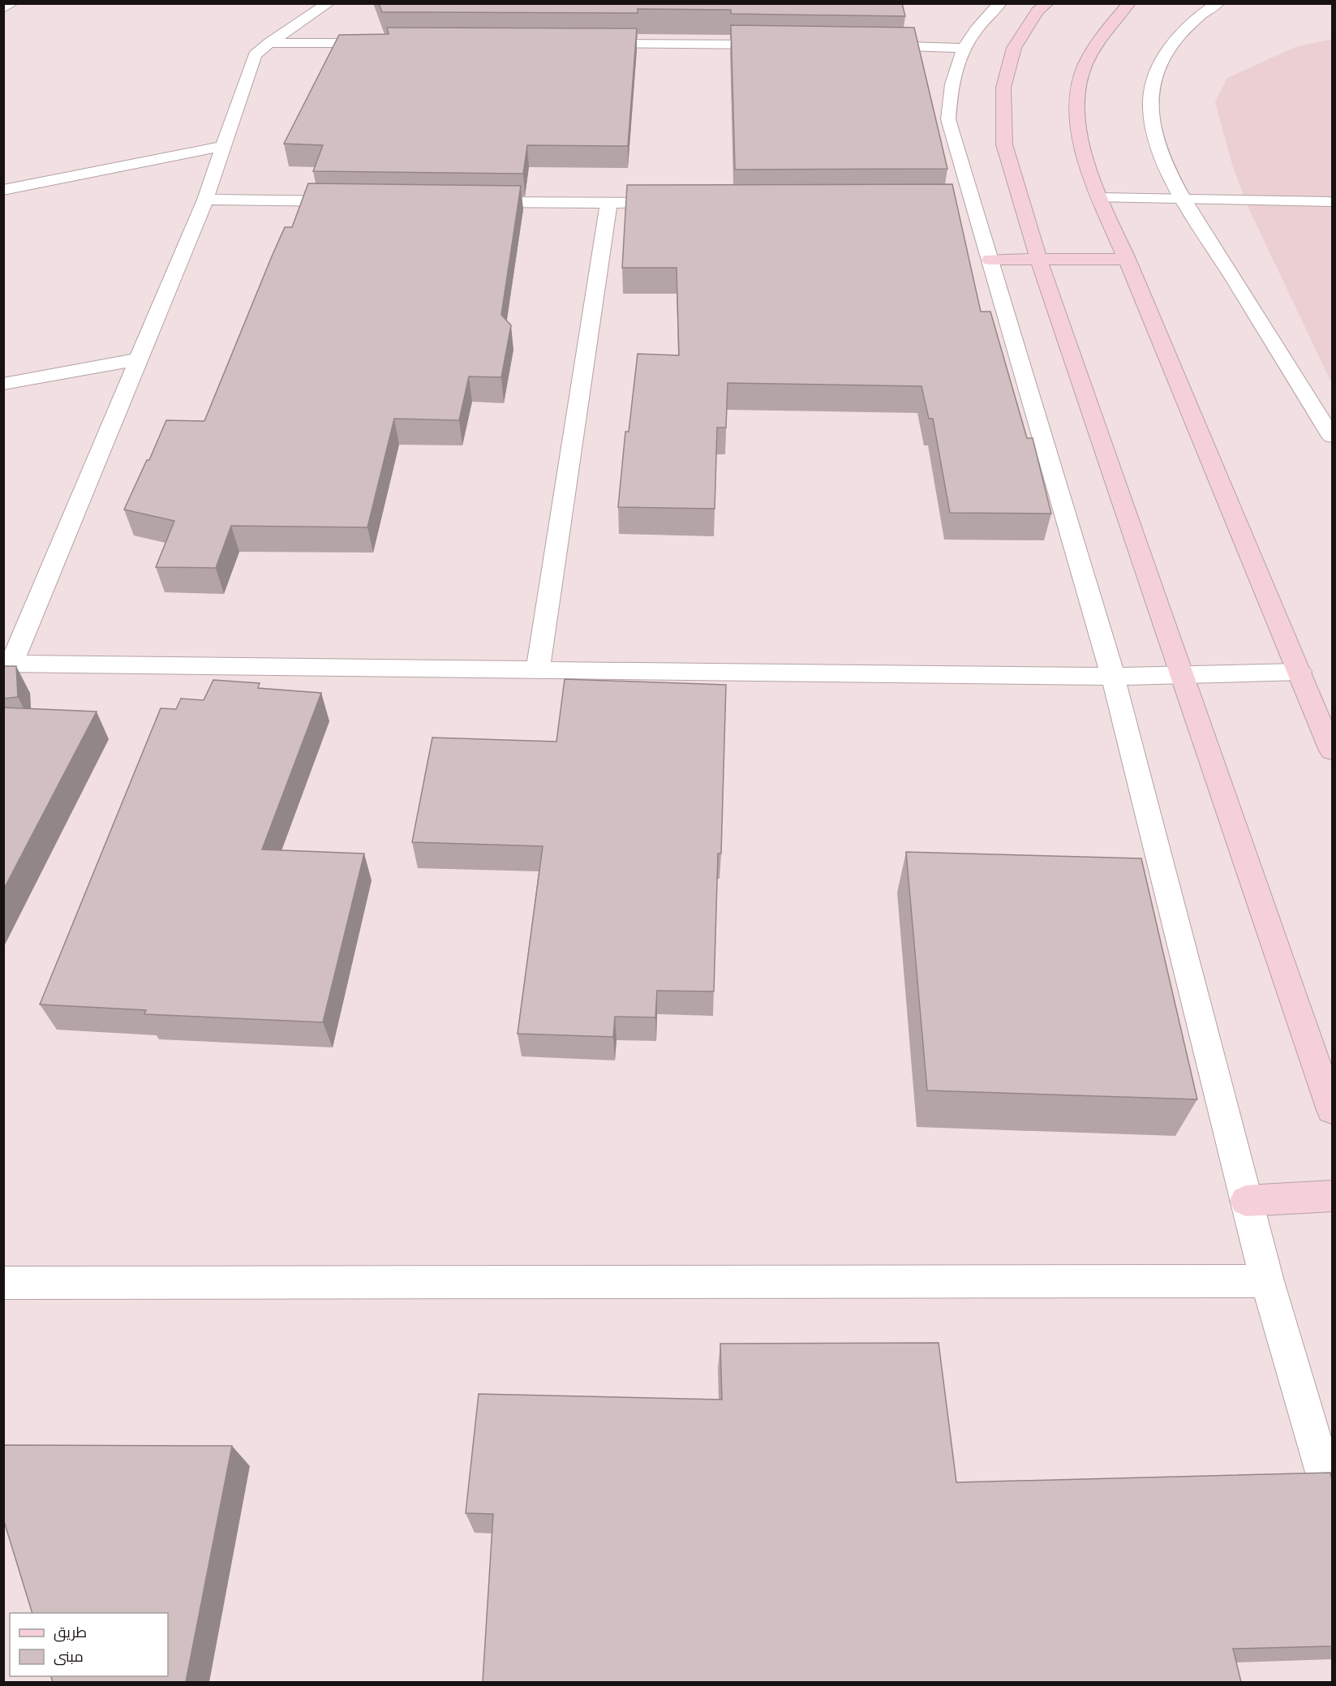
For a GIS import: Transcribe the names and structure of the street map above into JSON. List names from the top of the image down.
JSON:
{
  "legend": ["طريق", "مبنى"]
}
